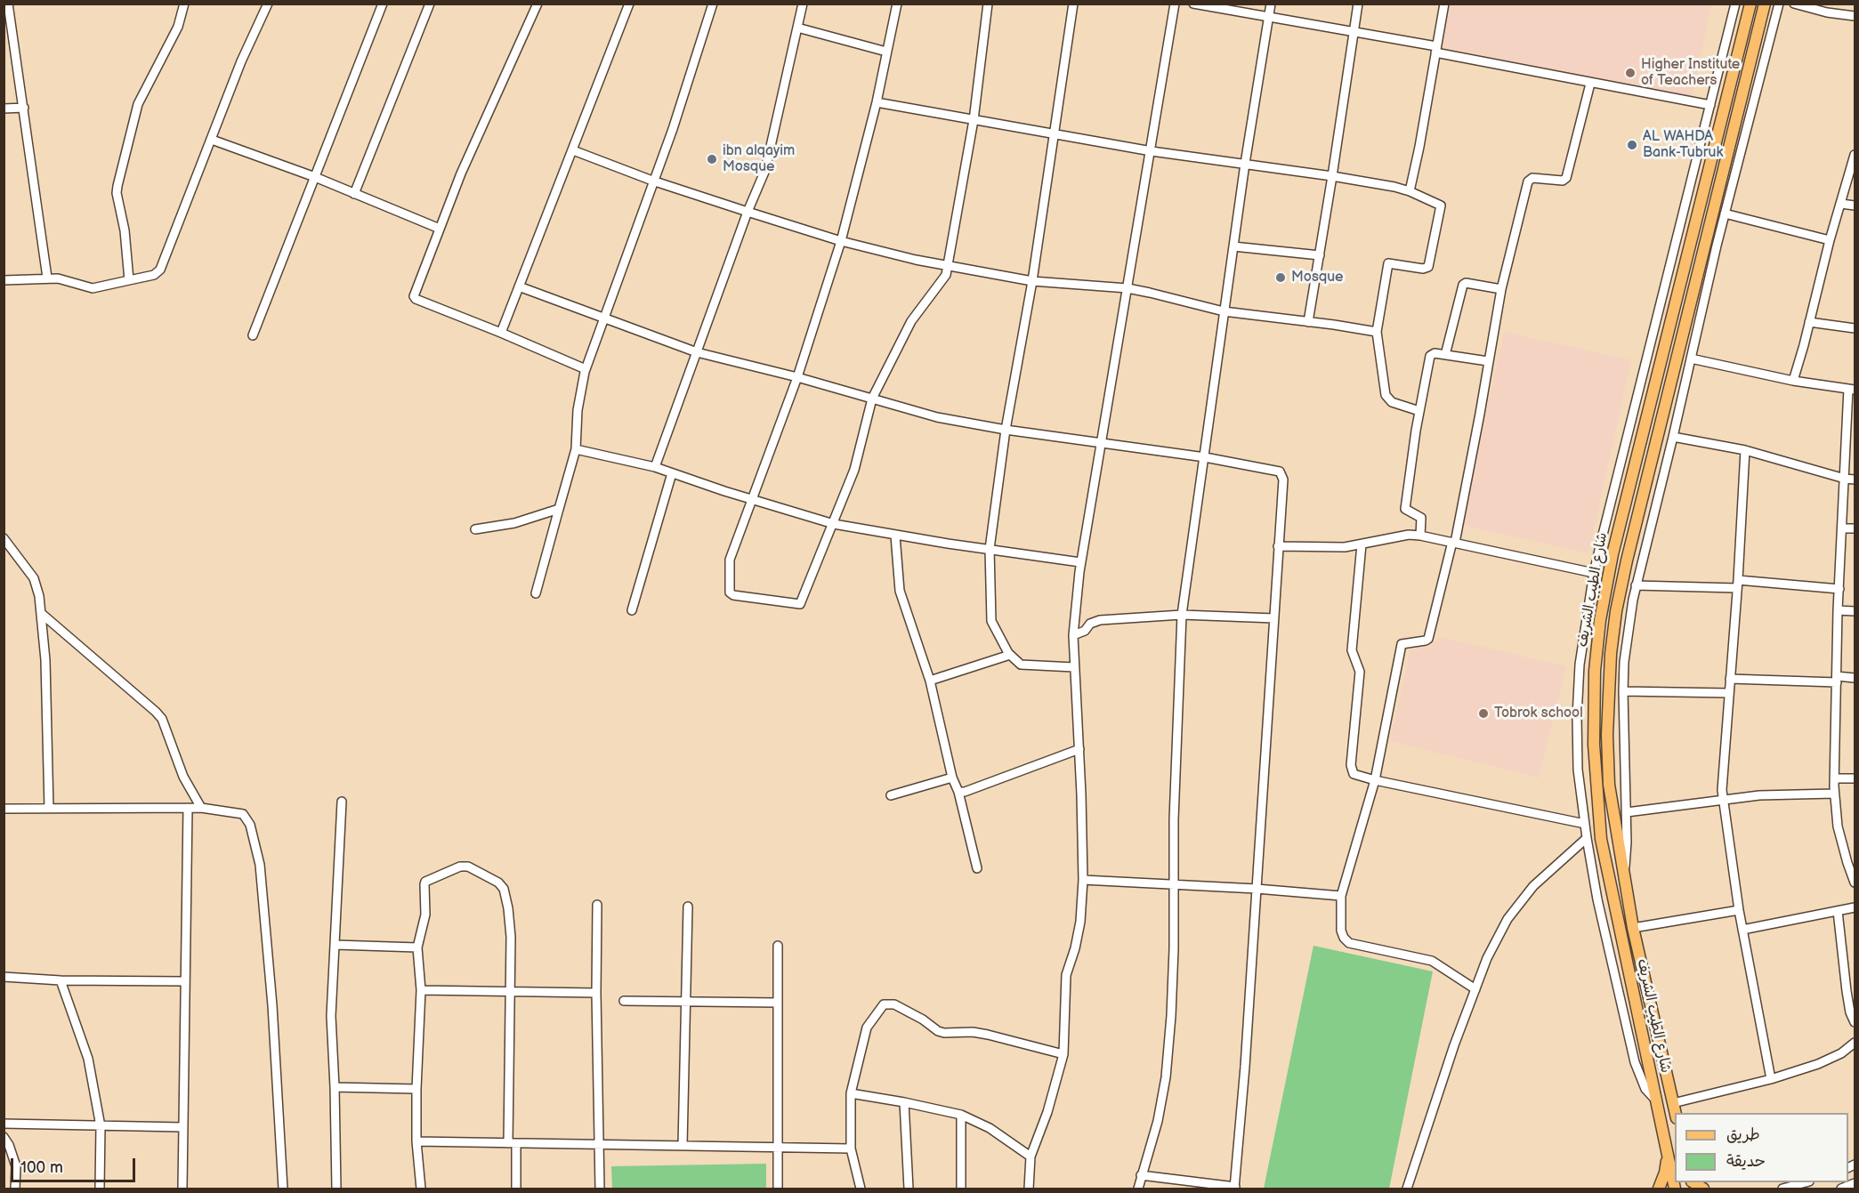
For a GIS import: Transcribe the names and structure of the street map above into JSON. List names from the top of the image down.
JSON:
{
  "streets": {
    "main road": ["شارع الطيب الشريف"]
  },
  "places": [
    "Higher Institute of Teachers",
    "AL WAHDA Bank-Tubruk",
    "ibn alqayim Mosque",
    "Mosque",
    "Tobrok school"
  ],
  "legend": ["طريق", "حديقة"],
  "scale_bar": "100 m"
}
